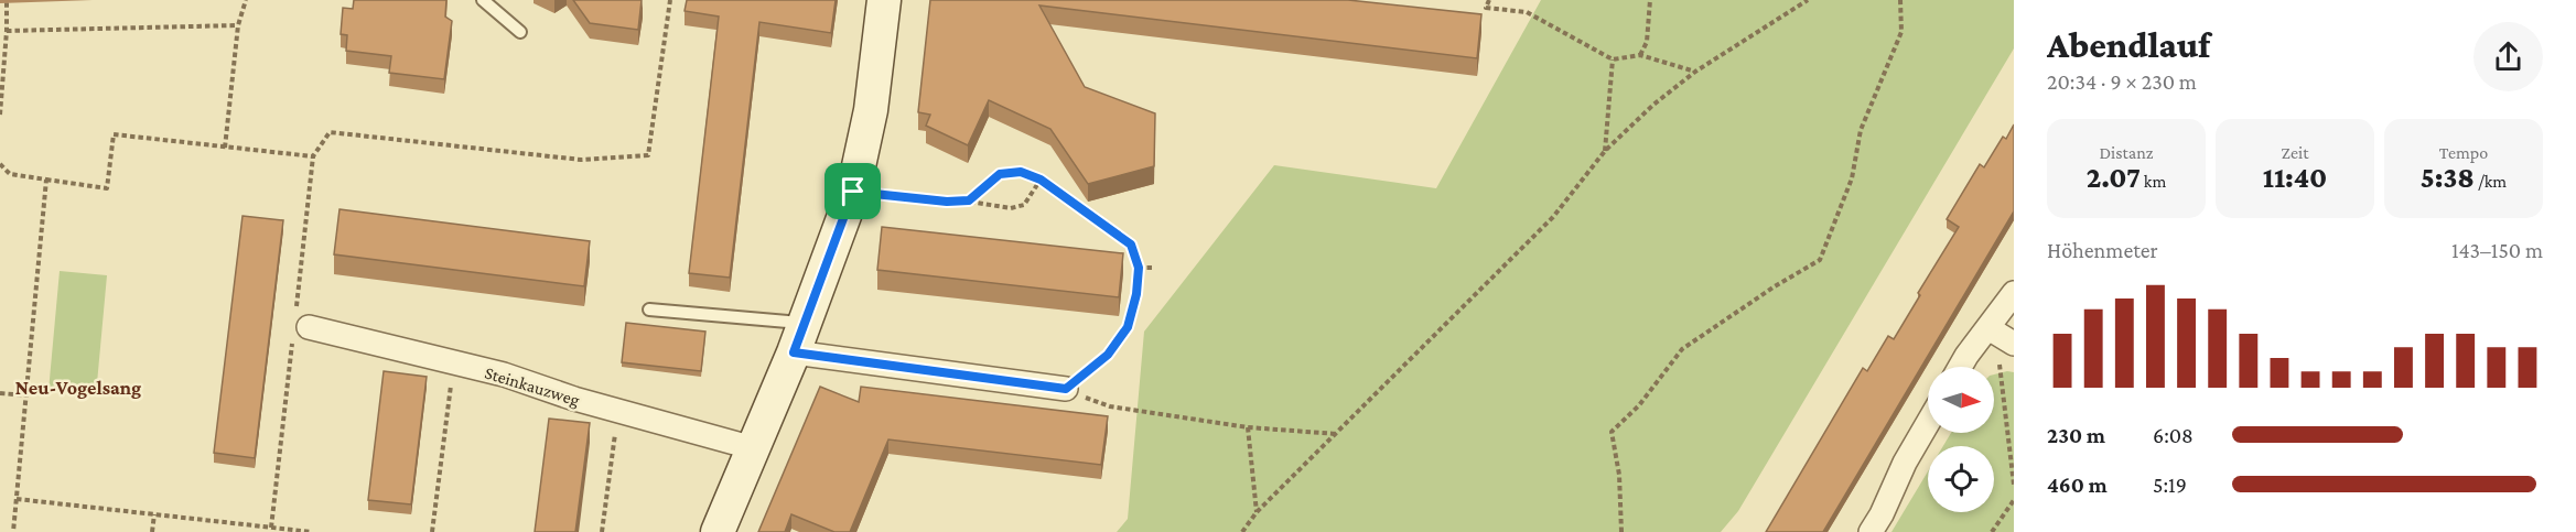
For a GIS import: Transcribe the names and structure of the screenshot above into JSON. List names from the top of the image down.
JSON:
{
  "streets": {
    "street": ["Steinkauzweg"]
  },
  "districts": ["Neu-Vogelsang"],
  "north": "right",
  "page": {
    "heading": ["Abendlauf", "20:34 · 9 × 230 m"],
    "stats": [
      ["Distanz", "2.07 km"],
      ["Zeit", "11:40"],
      ["Tempo", "5:38 /km"]
    ],
    "chart": ["Höhenmeter", "143–150 m"],
    "list": [
      {
        "name": "230 m",
        "note": "6:08"
      },
      {
        "name": "460 m",
        "note": "5:19"
      }
    ]
  }
}
